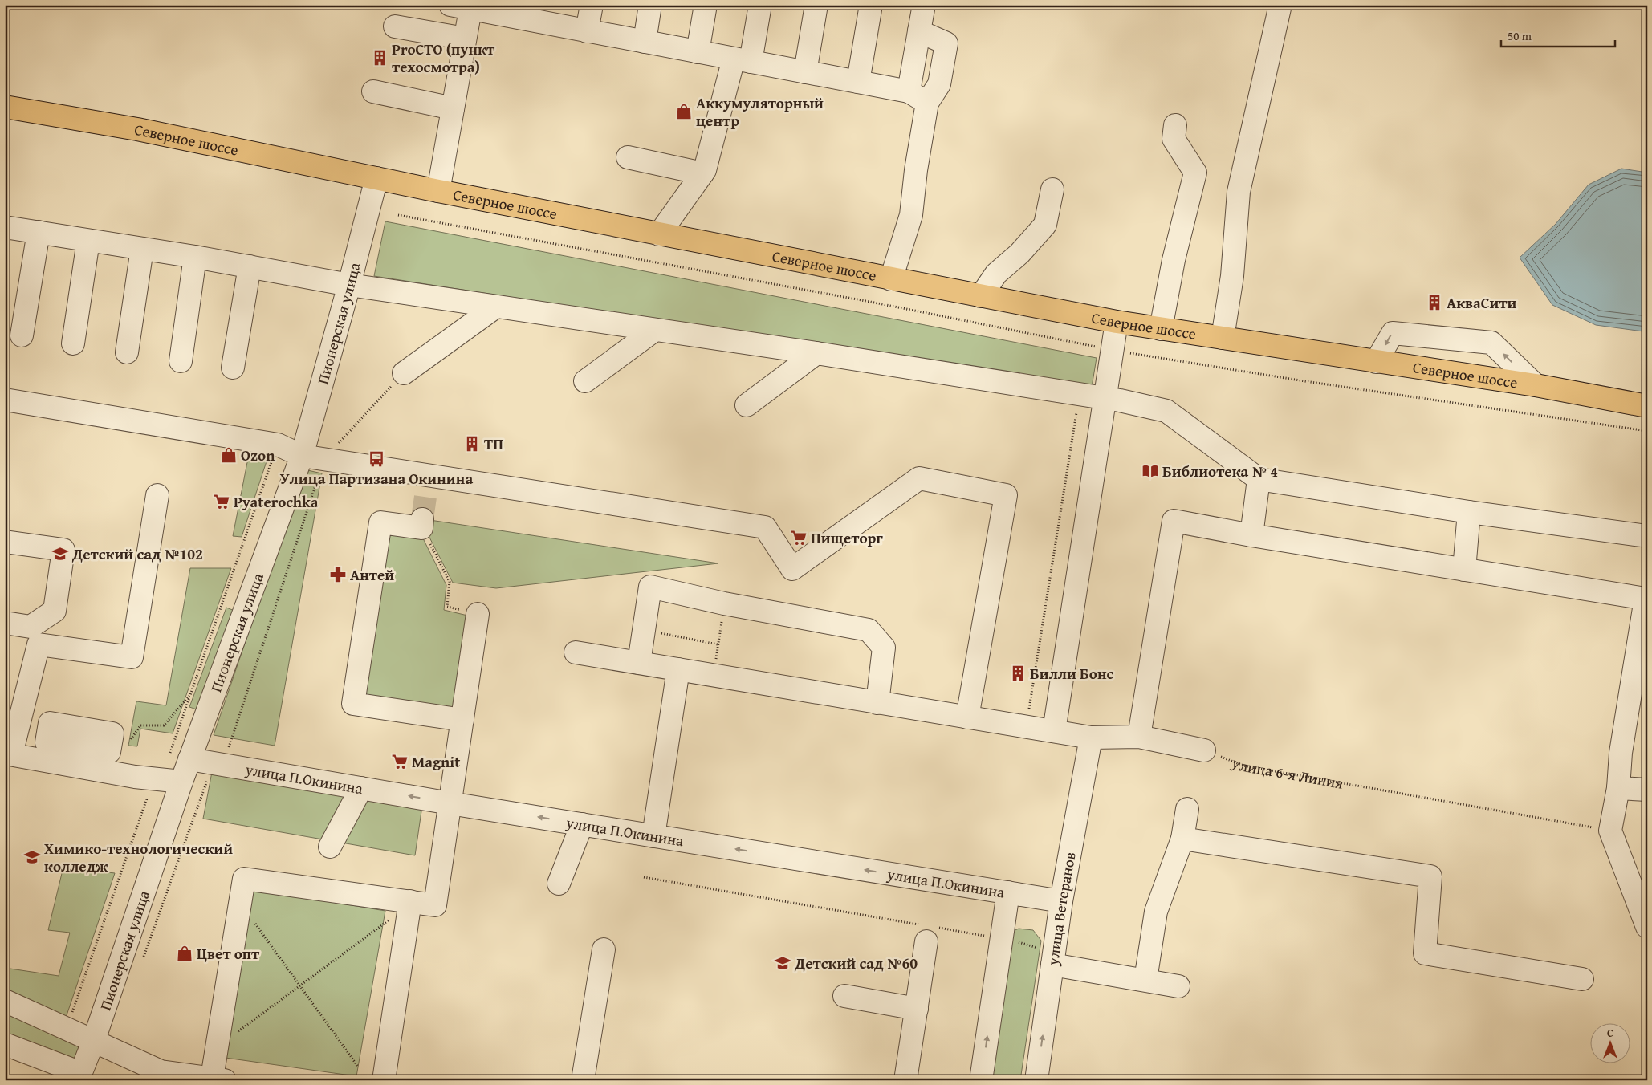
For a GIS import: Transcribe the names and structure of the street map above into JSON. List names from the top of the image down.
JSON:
{
  "streets": {
    "main road": ["Северное шоссе"],
    "street": ["Пионерская улица", "улица П.Окинина", "улица Ветеранов"],
    "path": ["улица 6-я Линия"]
  },
  "crossings": [
    ["Северное шоссе", "Пионерская улица"],
    ["Пионерская улица", "улица П.Окинина"],
    ["улица П.Окинина", "улица Ветеранов"]
  ],
  "places": {
    "building": [
      "ProСТО (пункт техосмотра)",
      "АкваСити",
      "ТП",
      "Билли Бонс"
    ],
    "shop": ["Аккумуляторный центр", "Ozon", "Цвет опт"],
    "bus stop": ["Улица Партизана Окинина"],
    "library": ["Библиотека № 4"],
    "supermarket": ["Pyaterochka", "Пищеторг", "Magnit"],
    "school or university": ["Детский сад №102", "Химико-технологический колледж", "Детский сад №60"],
    "pharmacy": ["Антей"]
  },
  "scale_bar": "50 m",
  "north": "top"
}
